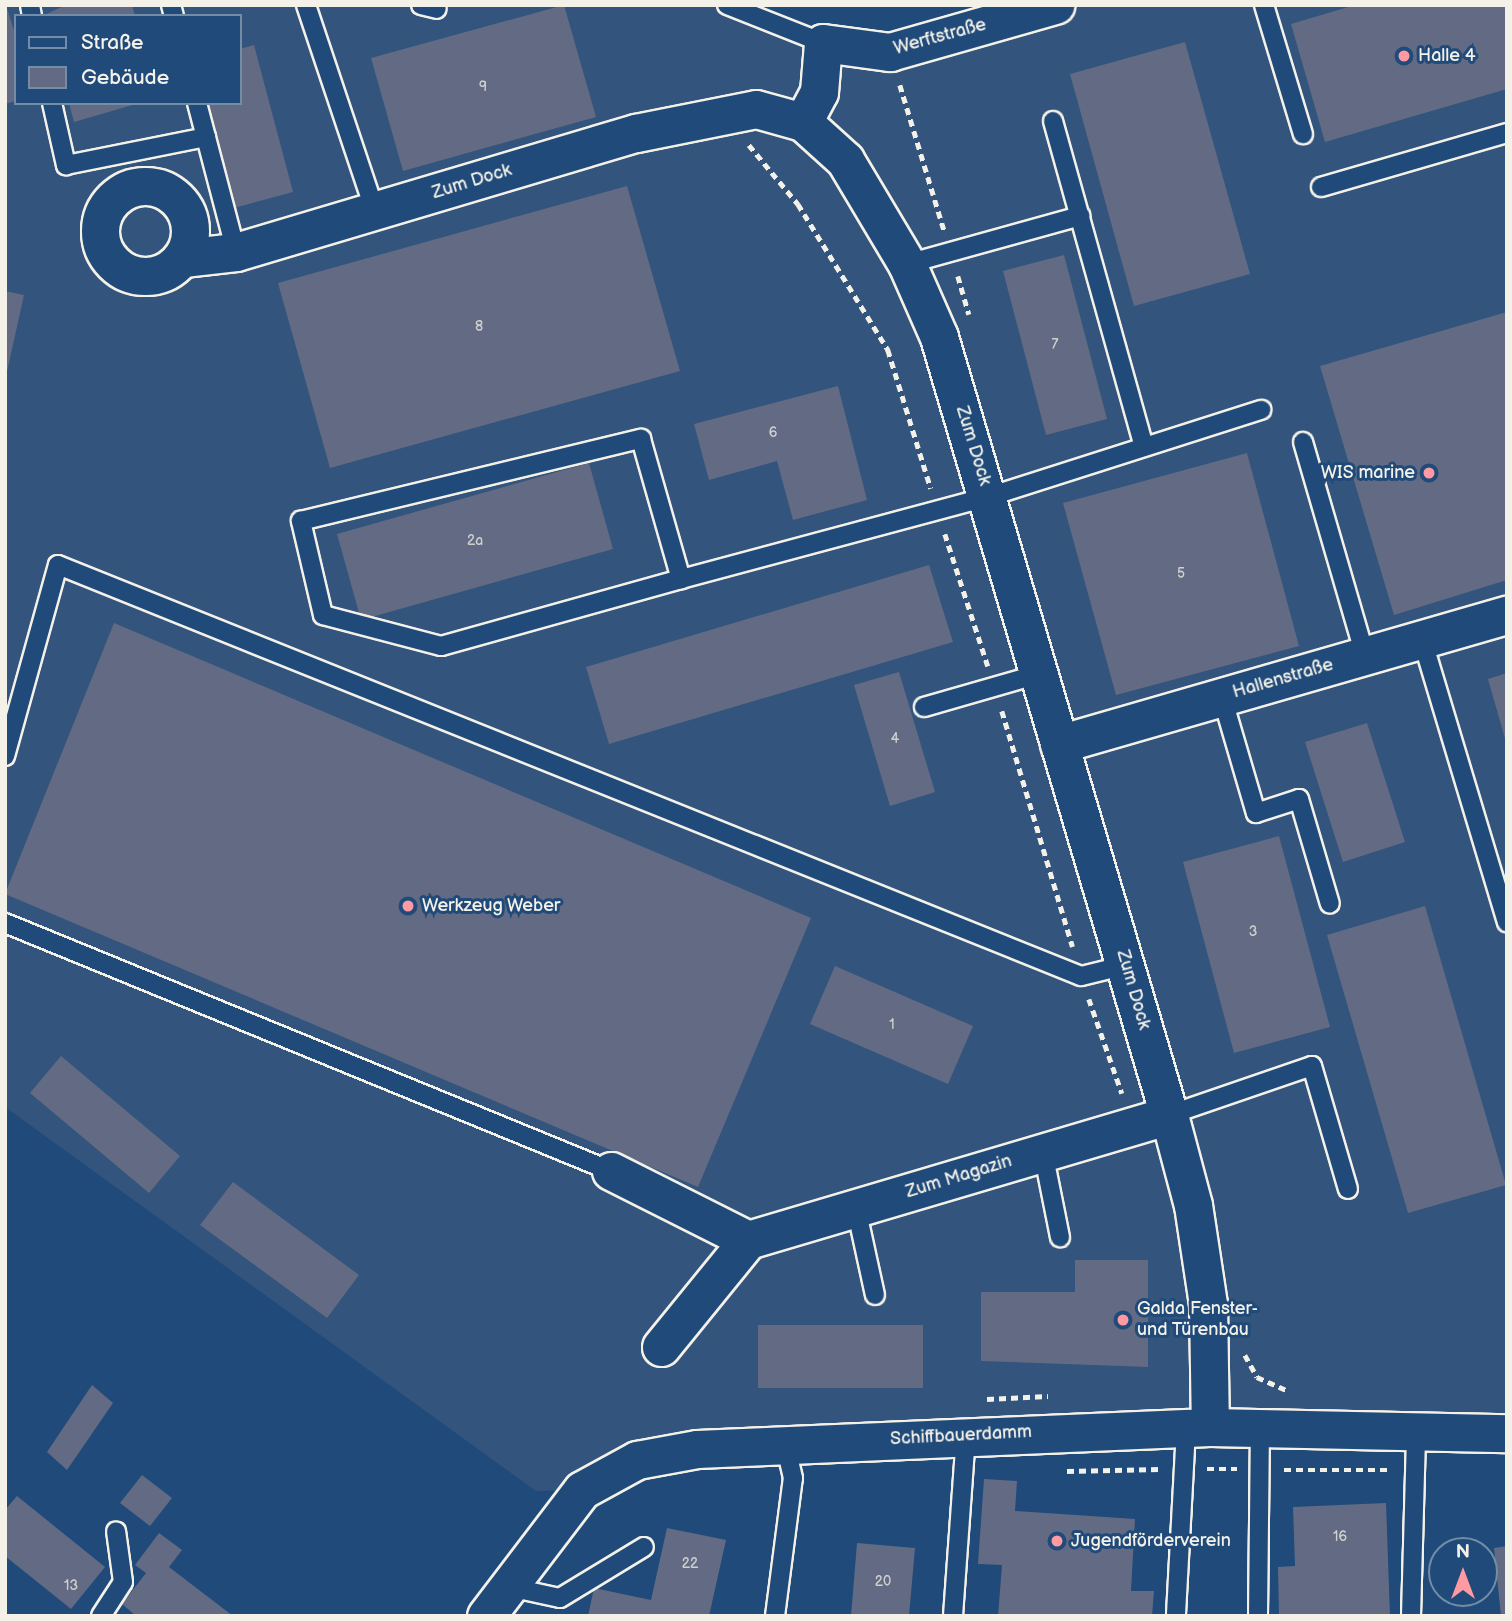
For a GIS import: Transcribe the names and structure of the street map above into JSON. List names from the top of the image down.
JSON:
{
  "streets": {
    "street": [
      "Werftstraße",
      "Zum Dock",
      "Hallenstraße",
      "Zum Magazin",
      "Schiffbauerdamm"
    ]
  },
  "crossings": [
    ["Zum Dock", "Hallenstraße"],
    ["Zum Dock", "Zum Magazin"],
    ["Zum Dock", "Schiffbauerdamm"]
  ],
  "places": [
    "Halle 4",
    "WIS marine",
    "Werkzeug Weber",
    "Galda Fenster- und Türenbau",
    "Jugendförderverein"
  ],
  "house_numbers": [
    "9",
    "8",
    "7",
    "6",
    "2a",
    "5",
    "4",
    "3",
    "1",
    "16",
    "22",
    "20",
    "13"
  ],
  "legend": ["Straße", "Gebäude"],
  "north": "top"
}
